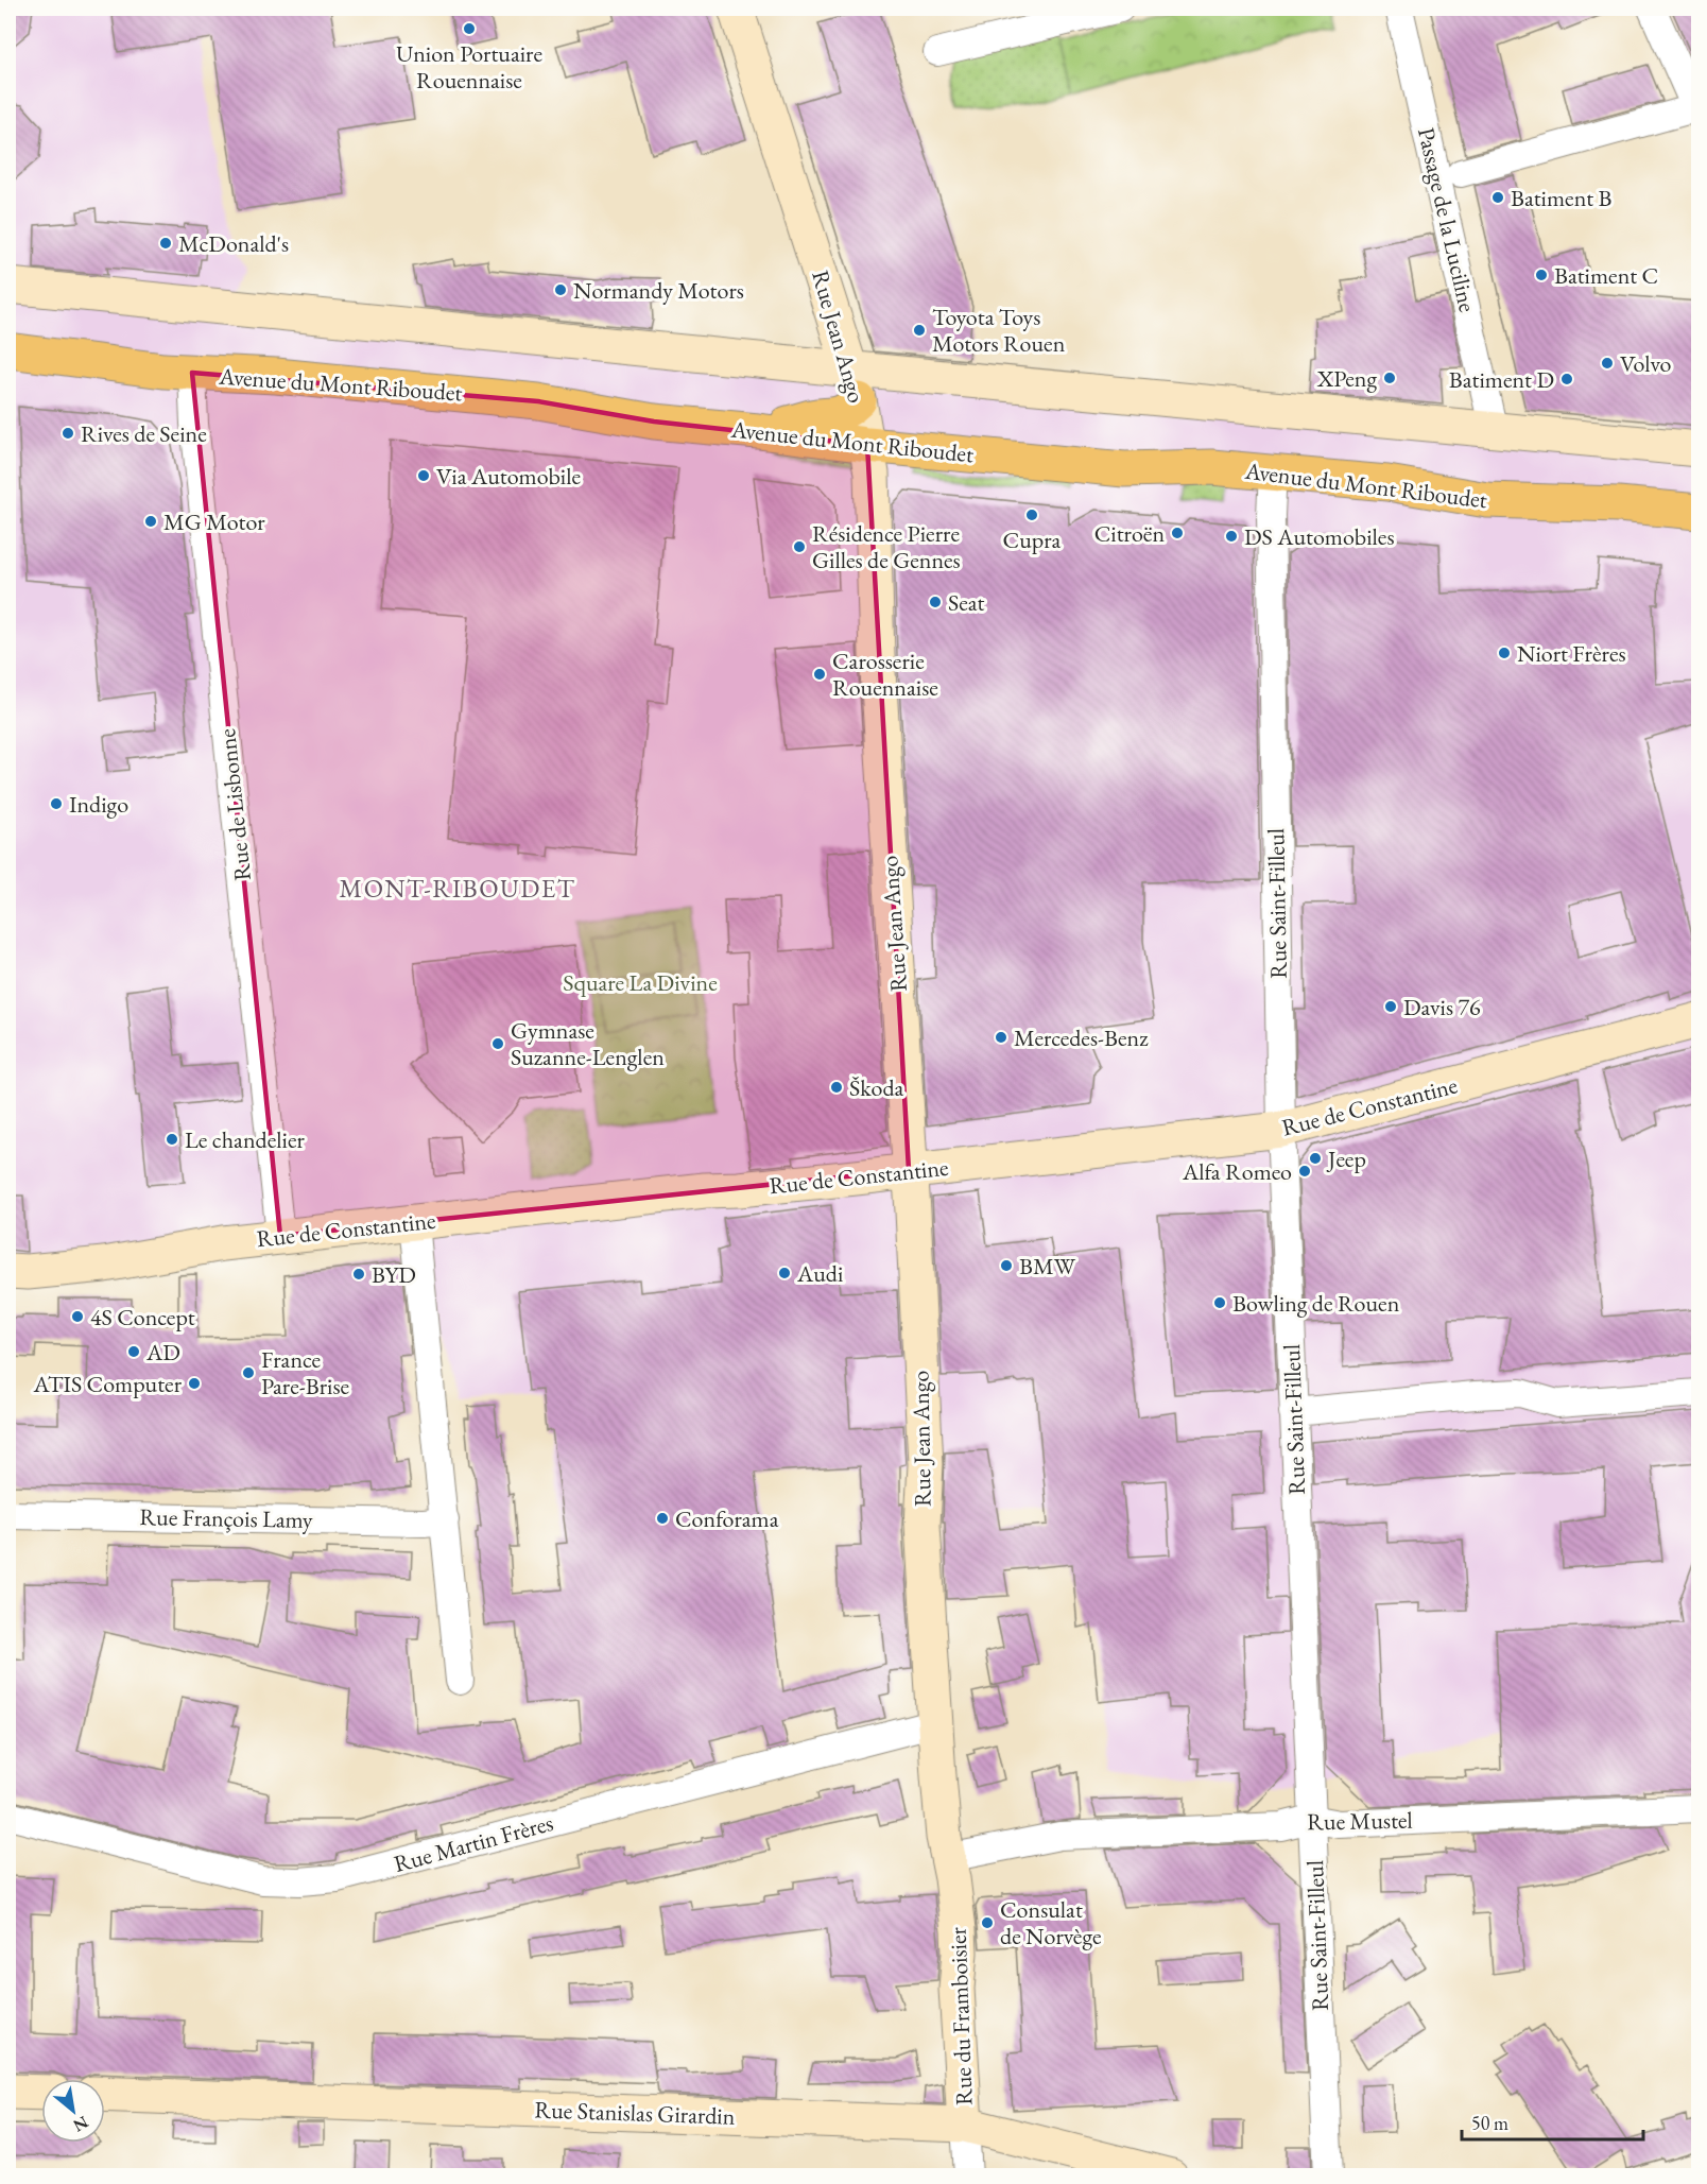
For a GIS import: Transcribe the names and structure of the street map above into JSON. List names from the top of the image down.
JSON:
{
  "streets": {
    "main road": ["Avenue du Mont Riboudet"],
    "street": [
      "Passage de la Luciline",
      "Rue Jean Ango",
      "Rue de Lisbonne",
      "Rue Saint-Filleul",
      "Rue de Constantine",
      "Rue François Lamy",
      "Rue Mustel",
      "Rue Martin Frères",
      "Rue du Framboisier",
      "Rue Stanislas Girardin"
    ]
  },
  "crossings": [
    ["Rue Jean Ango", "Avenue du Mont Riboudet"],
    ["Rue Jean Ango", "Rue de Constantine"],
    ["Rue Jean Ango", "Rue Mustel"],
    ["Rue Jean Ango", "Rue Martin Frères"],
    ["Rue Jean Ango", "Rue du Framboisier"],
    ["Avenue du Mont Riboudet", "Rue de Lisbonne"],
    ["Avenue du Mont Riboudet", "Rue Saint-Filleul"],
    ["Rue de Lisbonne", "Rue de Constantine"],
    ["Rue Saint-Filleul", "Rue de Constantine"],
    ["Rue Saint-Filleul", "Rue Mustel"],
    ["Rue Mustel", "Rue du Framboisier"],
    ["Rue du Framboisier", "Rue Stanislas Girardin"]
  ],
  "districts": ["MONT-RIBOUDET"],
  "parks": ["Square La Divine"],
  "places": [
    "Union Portuaire Rouennaise",
    "Batiment B",
    "McDonald's",
    "Batiment C",
    "Normandy Motors",
    "Toyota Toys Motors Rouen",
    "Volvo",
    "XPeng",
    "Batiment D",
    "Rives de Seine",
    "Via Automobile",
    "Cupra",
    "MG Motor",
    "Citroën",
    "DS Automobiles",
    "Résidence Pierre Gilles de Gennes",
    "Seat",
    "Niort Frères",
    "Carosserie Rouennaise",
    "Indigo",
    "Davis 76",
    "Mercedes-Benz",
    "Gymnase Suzanne-Lenglen",
    "Škoda",
    "Le chandelier",
    "Jeep",
    "Alfa Romeo",
    "BMW",
    "Audi",
    "BYD",
    "Bowling de Rouen",
    "4S Concept",
    "AD",
    "France Pare-Brise",
    "ATIS Computer",
    "Conforama",
    "Consulat de Norvège"
  ],
  "scale_bar": "50 m",
  "north": "bottom right"
}
